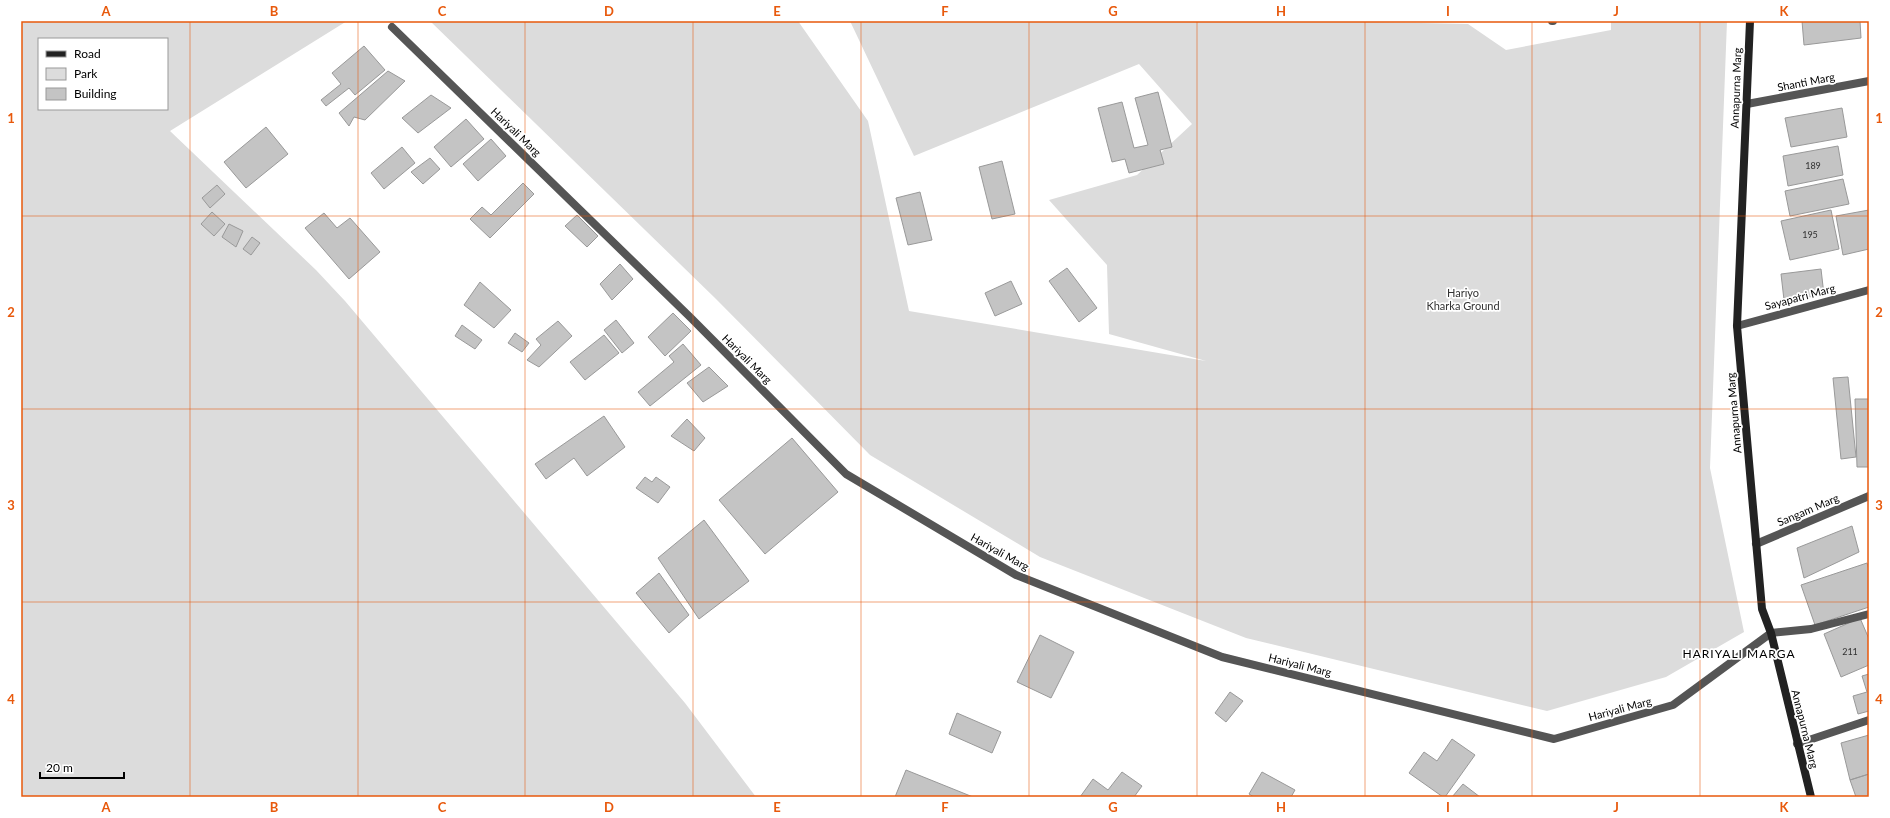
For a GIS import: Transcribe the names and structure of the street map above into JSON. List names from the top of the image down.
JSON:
{
  "streets": {
    "main road": ["Annapurna Marg"],
    "street": [
      "Shanti Marg",
      "Hariyali Marg",
      "Sayapatri Marg",
      "Sangam Marg"
    ]
  },
  "crossings": [
    ["Shanti Marg", "Annapurna Marg"],
    ["Annapurna Marg", "Hariyali Marg"],
    ["Annapurna Marg", "Sayapatri Marg"],
    ["Annapurna Marg", "Sangam Marg"]
  ],
  "districts": ["HARIYALI MARGA"],
  "parks": ["Hariyo Kharka Ground"],
  "house_numbers": ["189", "195", "211"],
  "legend": ["Road", "Park", "Building"],
  "scale_bar": "20 m",
  "grid": {
    "columns": [
      "A",
      "B",
      "C",
      "D",
      "E",
      "F",
      "G",
      "H",
      "I",
      "J",
      "K"
    ],
    "rows": [
      "1",
      "2",
      "3",
      "4"
    ]
  }
}
